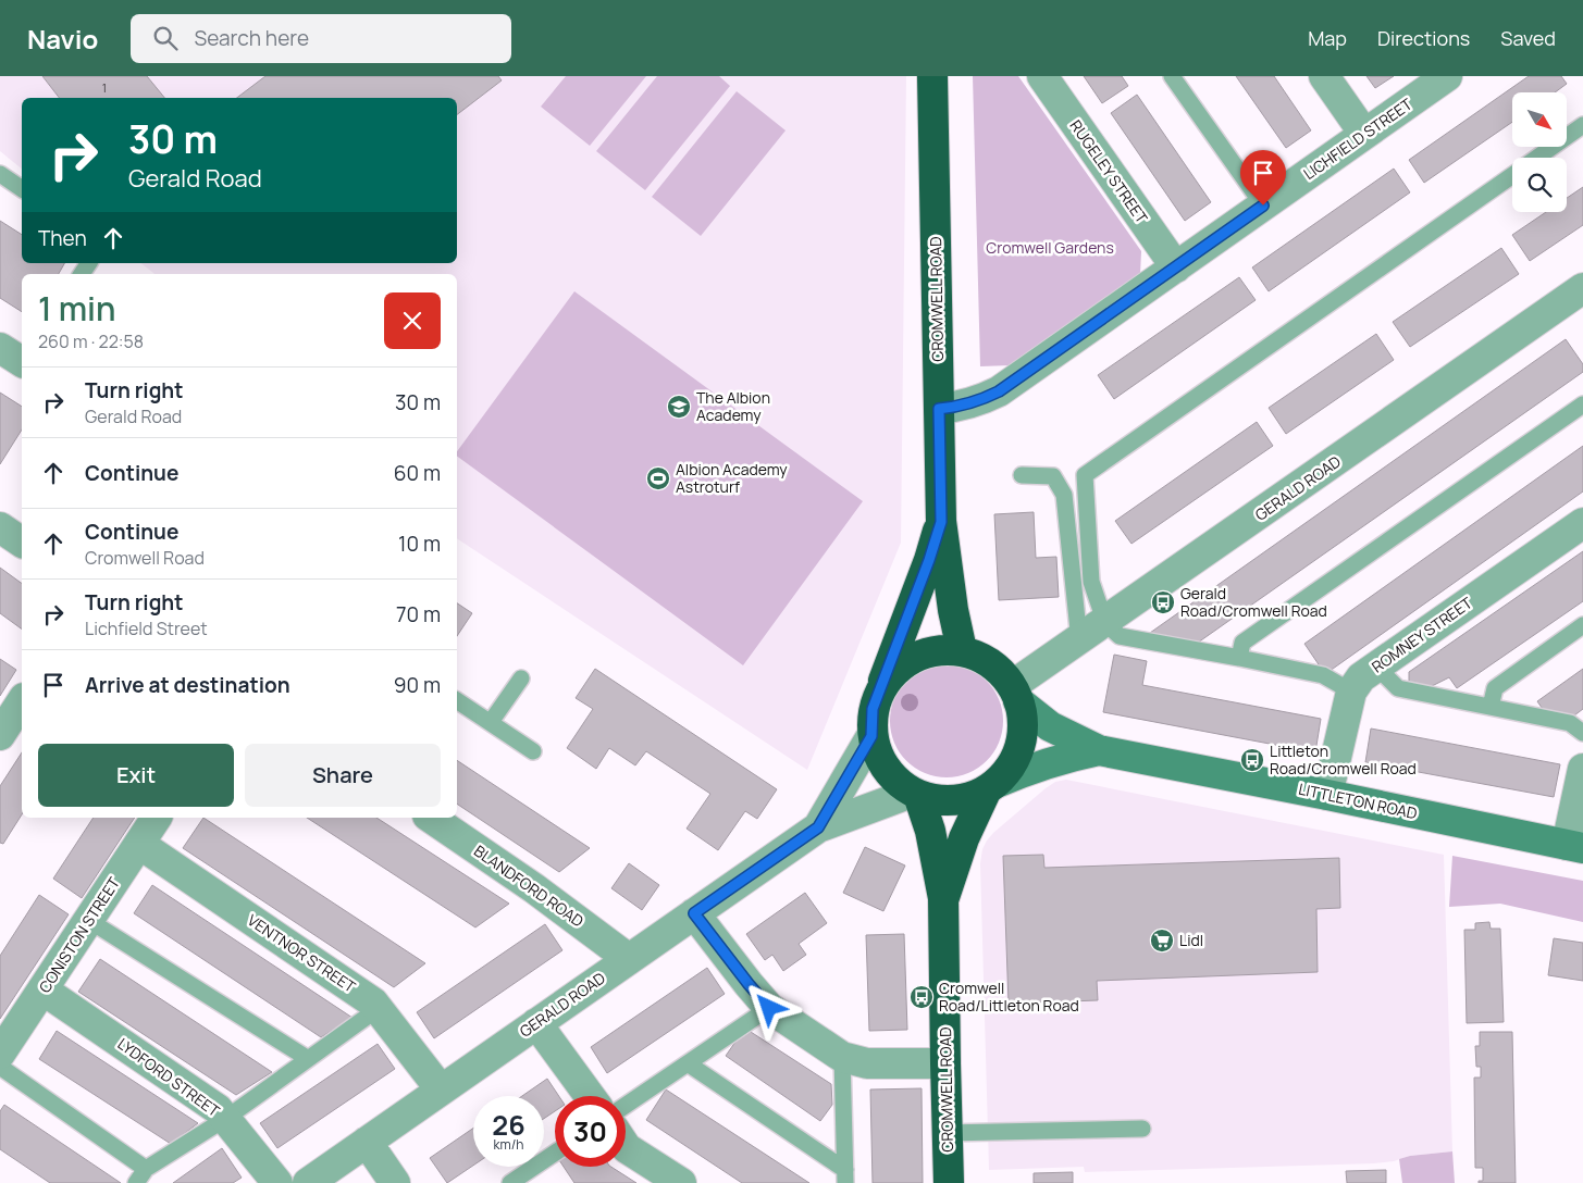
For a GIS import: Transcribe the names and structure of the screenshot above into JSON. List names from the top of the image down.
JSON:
{
  "streets": {
    "highway": ["CROMWELL ROAD"],
    "street": [
      "LICHFIELD STREET",
      "RUGELEY STREET",
      "GERALD ROAD",
      "ROMNEY STREET",
      "LITTLETON ROAD",
      "BLANDFORD ROAD",
      "CONISTON STREET",
      "VENTNOR STREET",
      "LYDFORD STREET"
    ]
  },
  "crossings": [
    ["LICHFIELD STREET", "RUGELEY STREET"],
    ["LICHFIELD STREET", "CROMWELL ROAD"],
    ["CROMWELL ROAD", "GERALD ROAD"],
    ["CROMWELL ROAD", "LITTLETON ROAD"],
    ["GERALD ROAD", "LITTLETON ROAD"],
    ["GERALD ROAD", "BLANDFORD ROAD"],
    ["GERALD ROAD", "VENTNOR STREET"],
    ["ROMNEY STREET", "LITTLETON ROAD"],
    ["CONISTON STREET", "VENTNOR STREET"],
    ["CONISTON STREET", "LYDFORD STREET"]
  ],
  "parks": ["Cromwell Gardens"],
  "places": {
    "school or university": ["The Albion Academy"],
    "sports": ["Albion Academy Astroturf"],
    "bus stop": ["Gerald Road/Cromwell Road", "Littleton Road/Cromwell Road", "Cromwell Road/Littleton Road"],
    "supermarket": ["Lidl"]
  },
  "house_numbers": ["1"],
  "north": "bottom right",
  "page": {
    "header": "Navio",
    "search": "Search here",
    "nav": ["Map", "Directions", "Saved"],
    "turn": ["30 m", "Gerald Road"],
    "then": "Then",
    "heading": ["1 min", "260 m · 22:58"],
    "list": [
      {
        "name": "Turn right",
        "note": "Gerald Road",
        "value": "30 m"
      },
      {
        "name": "Continue",
        "value": "60 m"
      },
      {
        "name": "Continue",
        "note": "Cromwell Road",
        "value": "10 m"
      },
      {
        "name": "Turn right",
        "note": "Lichfield Street",
        "value": "70 m"
      },
      {
        "name": "Arrive at destination",
        "value": "90 m"
      }
    ],
    "buttons": ["Exit", "Share"],
    "speed": "26 km/h",
    "limit": "30"
  }
}
